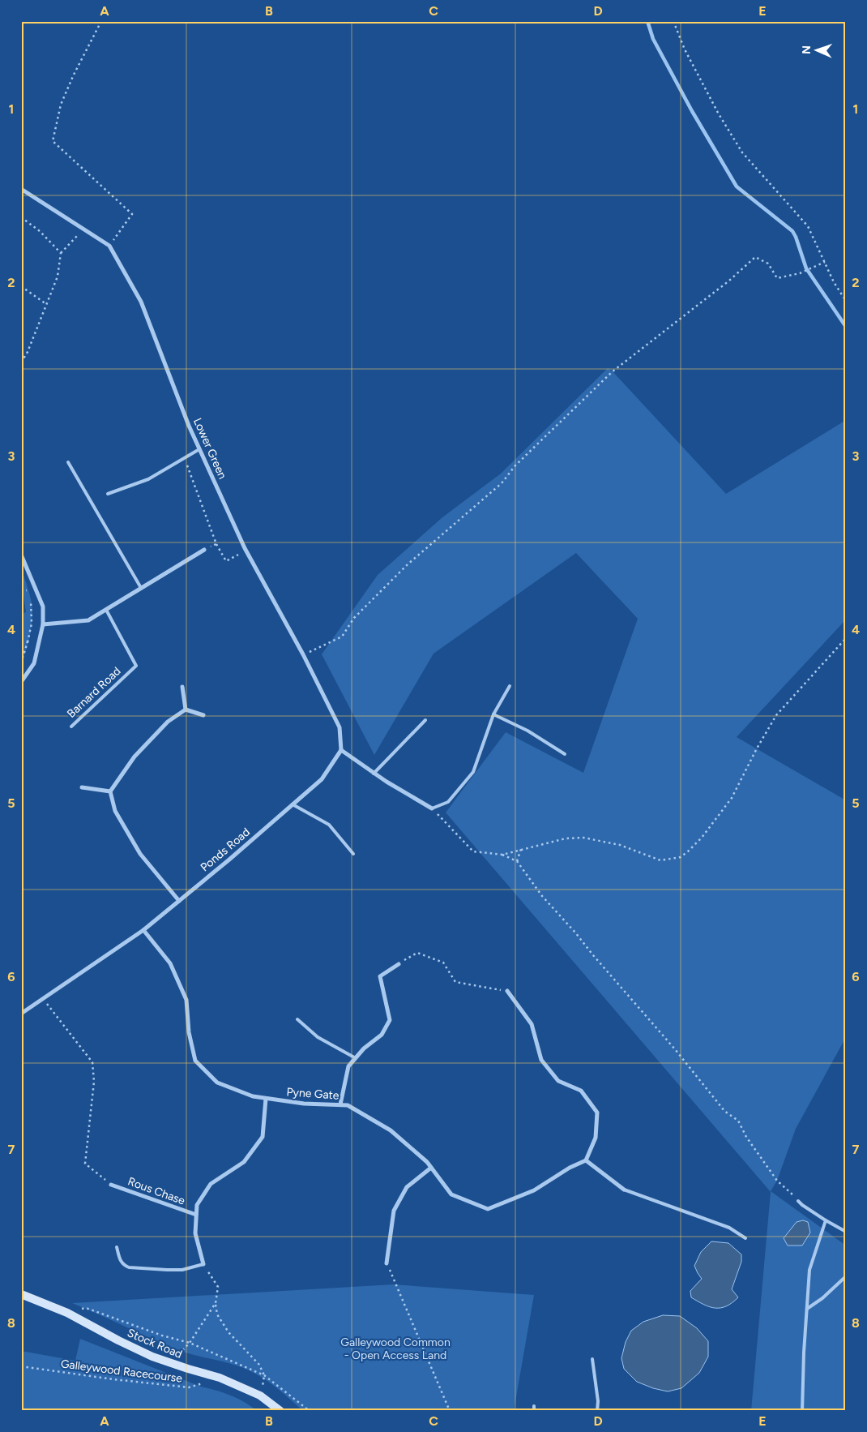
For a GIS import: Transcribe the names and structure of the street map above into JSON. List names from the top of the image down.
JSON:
{
  "streets": {
    "main road": ["Stock Road"],
    "street": [
      "Lower Green",
      "Ponds Road",
      "Pyne Gate",
      "Rous Chase"
    ],
    "lane": ["Barnard Road"],
    "path": ["Galleywood Racecourse"]
  },
  "crossings": [
    ["Lower Green", "Ponds Road"],
    ["Ponds Road", "Pyne Gate"],
    ["Pyne Gate", "Rous Chase"],
    ["Stock Road", "Galleywood Racecourse"]
  ],
  "parks": ["Galleywood Common - Open Access Land"],
  "north": "left",
  "grid": {
    "columns": [
      "A",
      "B",
      "C",
      "D",
      "E"
    ],
    "rows": [
      "1",
      "2",
      "3",
      "4",
      "5",
      "6",
      "7",
      "8"
    ]
  }
}
